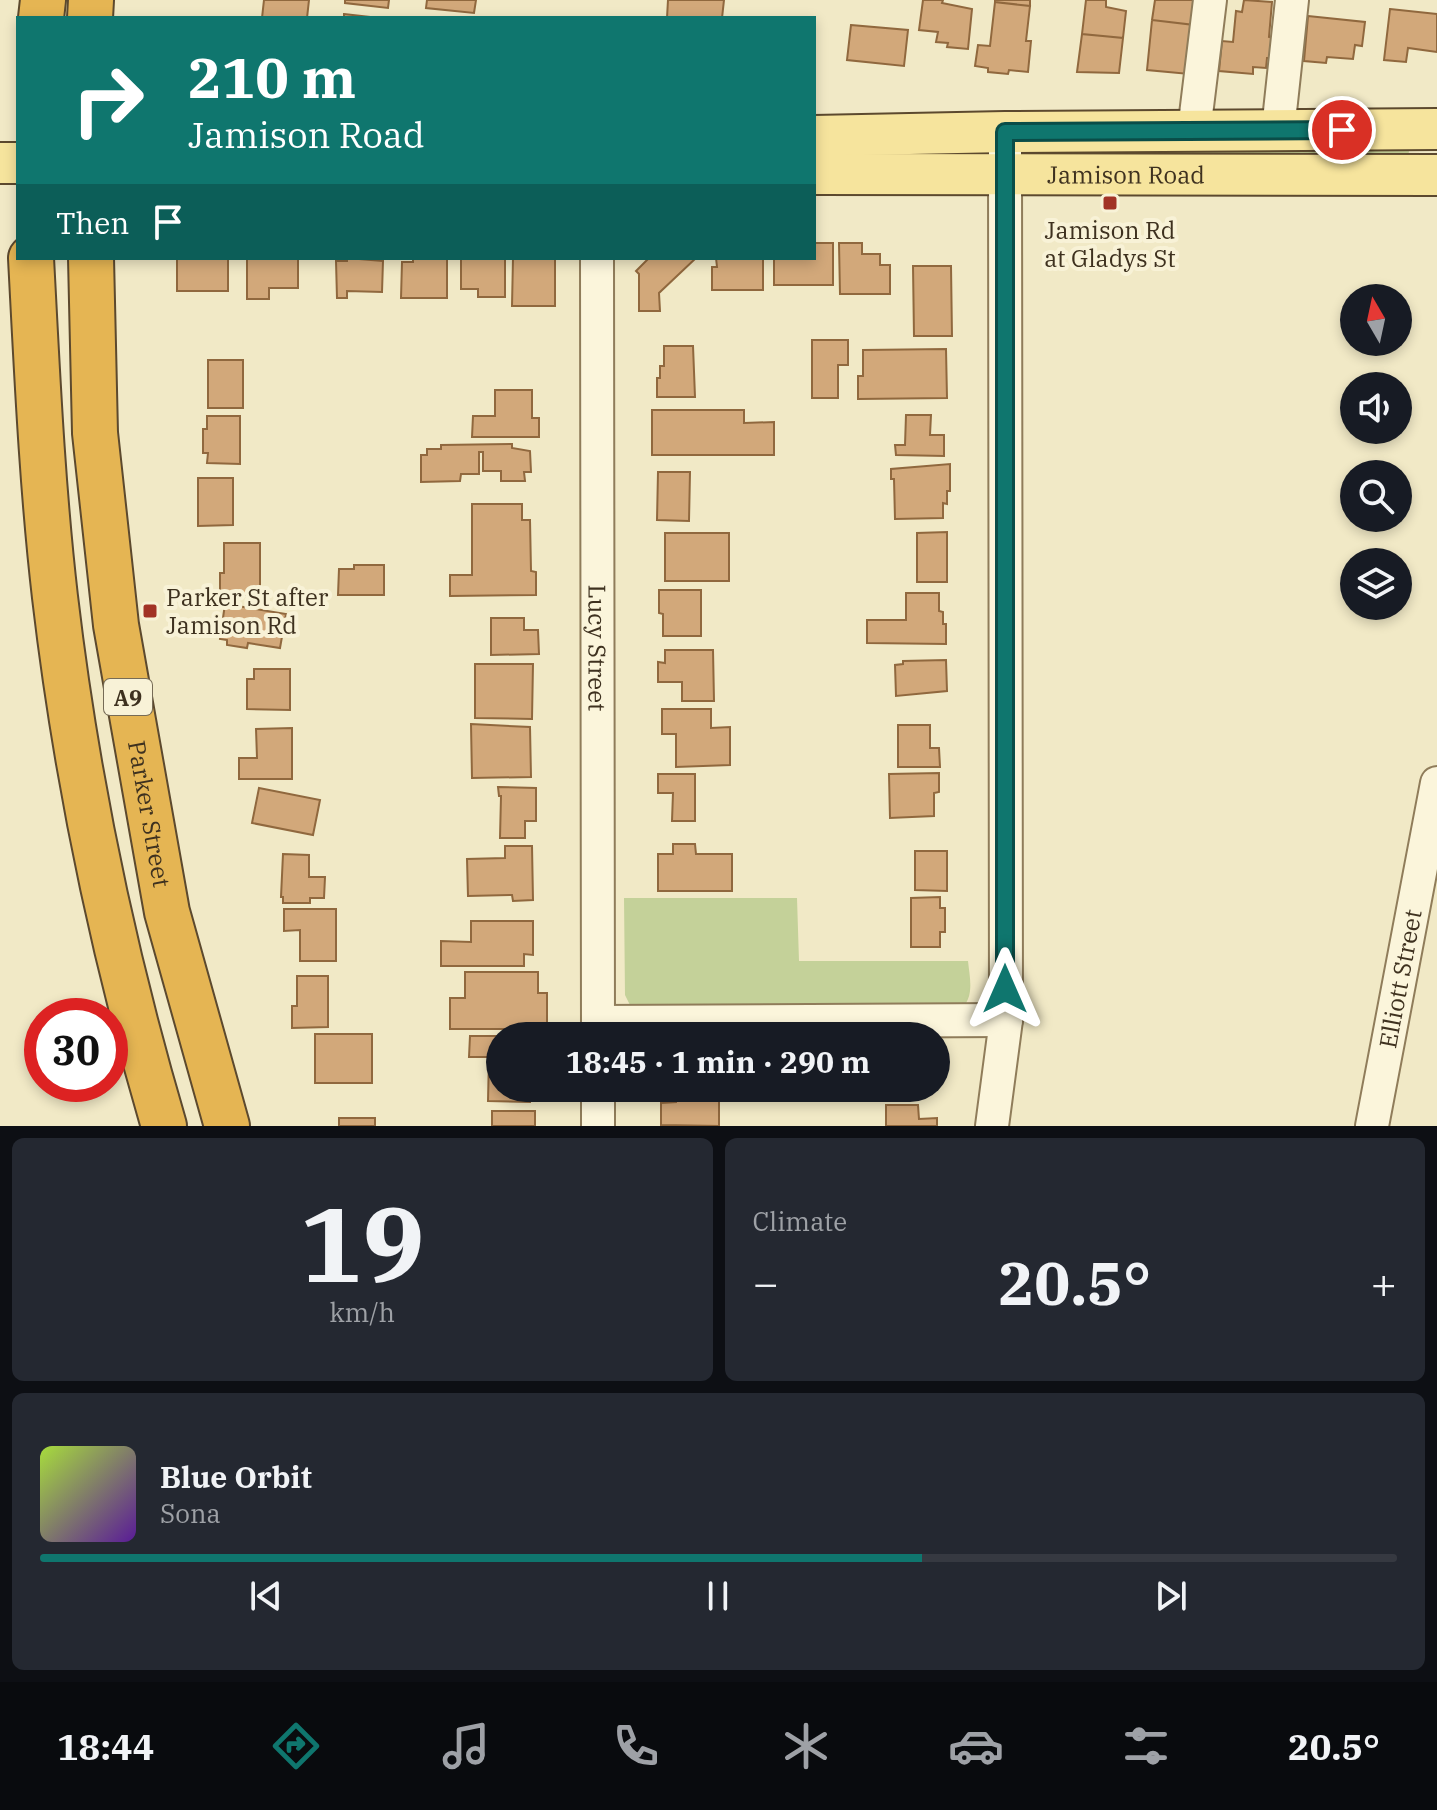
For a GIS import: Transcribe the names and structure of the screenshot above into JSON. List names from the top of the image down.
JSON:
{
  "streets": {
    "highway": ["A9", "Parker Street"],
    "main road": ["Jamison Road"],
    "street": ["Lucy Street", "Elliott Street"]
  },
  "places": {
    "transit": ["Jamison Rd at Gladys St", "Parker St after Jamison Rd"]
  },
  "north": "top",
  "page": {
    "turn": ["210 m", "Jamison Road"],
    "then": "Then",
    "limit": "30",
    "trip": "18:45 · 1 min · 290 m",
    "tile": [
      ["19", "km/h"],
      "Climate"
    ],
    "heat": ["−", "20.5°", "+"],
    "song": ["Blue Orbit", "Sona"],
    "tabs": ["18:44", "20.5°"]
  }
}
